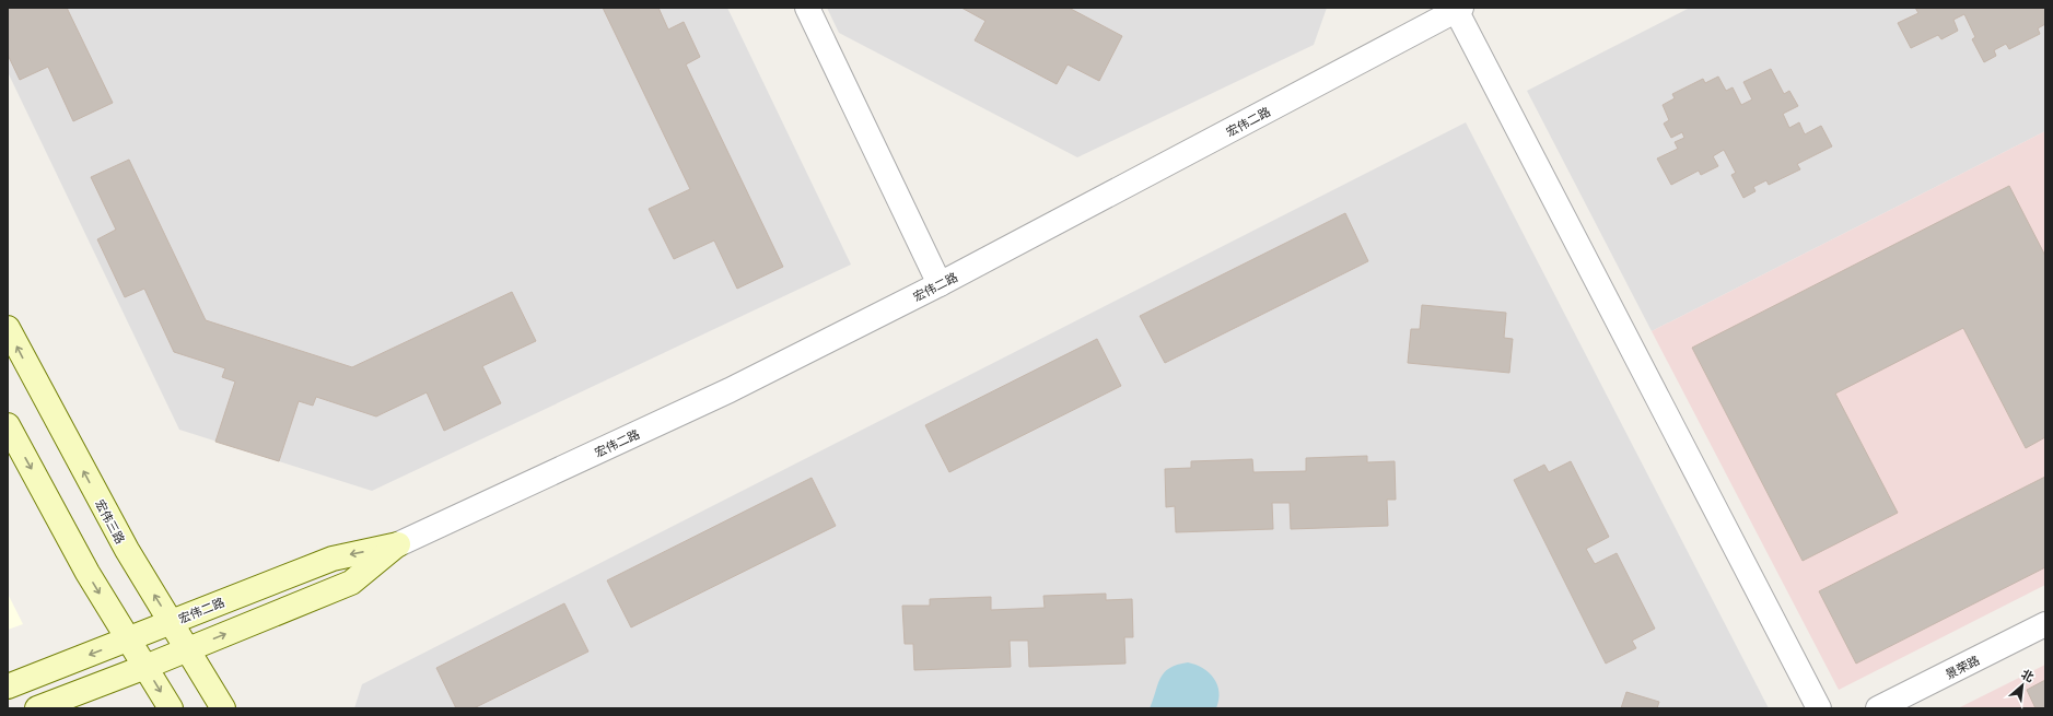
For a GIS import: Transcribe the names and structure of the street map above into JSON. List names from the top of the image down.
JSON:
{
  "streets": {
    "street": ["宏伟二路", "宏伟三路", "景荣路"]
  },
  "crossings": [
    ["宏伟二路", "宏伟三路"]
  ],
  "north": "top right"
}
